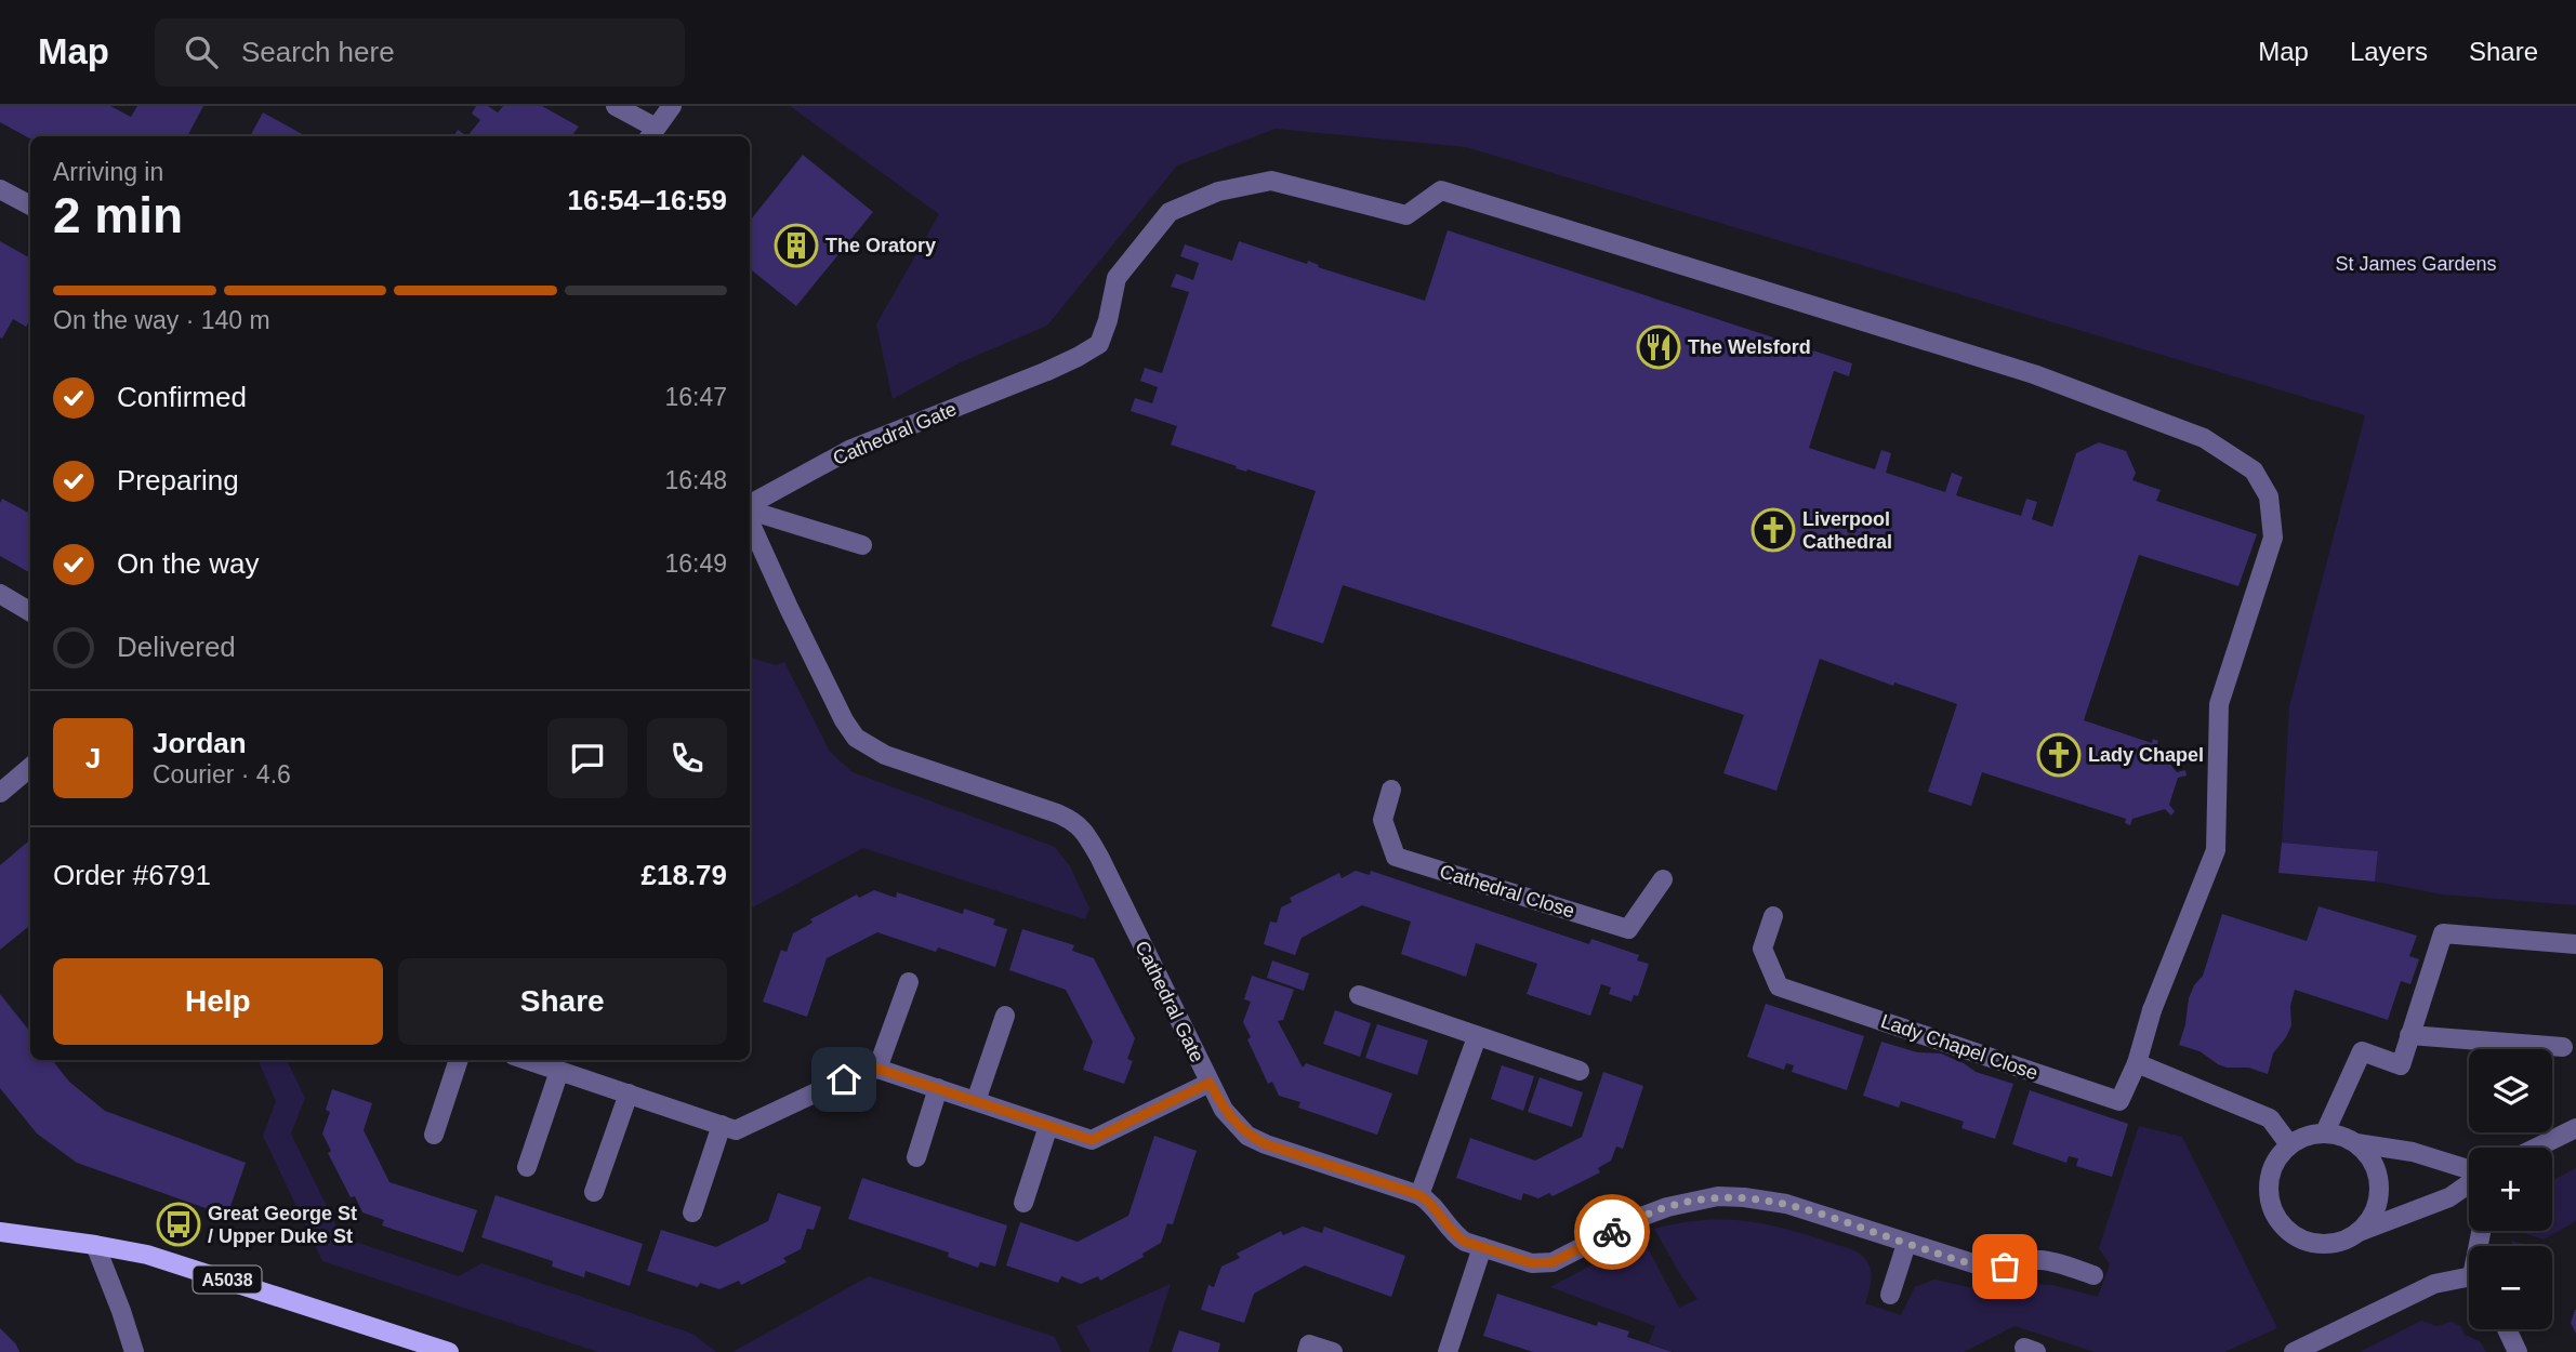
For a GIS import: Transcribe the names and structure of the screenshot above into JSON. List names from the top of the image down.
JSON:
{
  "streets": {
    "main road": ["A5038"],
    "street": ["Cathedral Gate", "Cathedral Close", "Lady Chapel Close"]
  },
  "crossings": [
    ["Cathedral Gate", "Lady Chapel Close"]
  ],
  "parks": ["St James Gardens"],
  "places": {
    "building": ["The Oratory"],
    "restaurant": ["The Welsford"],
    "church": ["Liverpool Cathedral", "Lady Chapel"],
    "bus stop": ["Great George St / Upper Duke St"]
  },
  "page": {
    "header": "Map",
    "search": "Search here",
    "nav": ["Map", "Layers", "Share"],
    "heading": ["2 min", "Arriving in", "16:54–16:59"],
    "panel": [
      "Jordan",
      "Courier · 4.6",
      "Order #6791",
      "£18.79"
    ],
    "bar": "On the way · 140 m",
    "list": [
      ["Confirmed", "16:47"],
      ["Preparing", "16:48"],
      ["On the way", "16:49"],
      "Delivered"
    ],
    "round": "J",
    "buttons": ["Help", "Share"],
    "map_buttons": ["+", "−"]
  }
}
